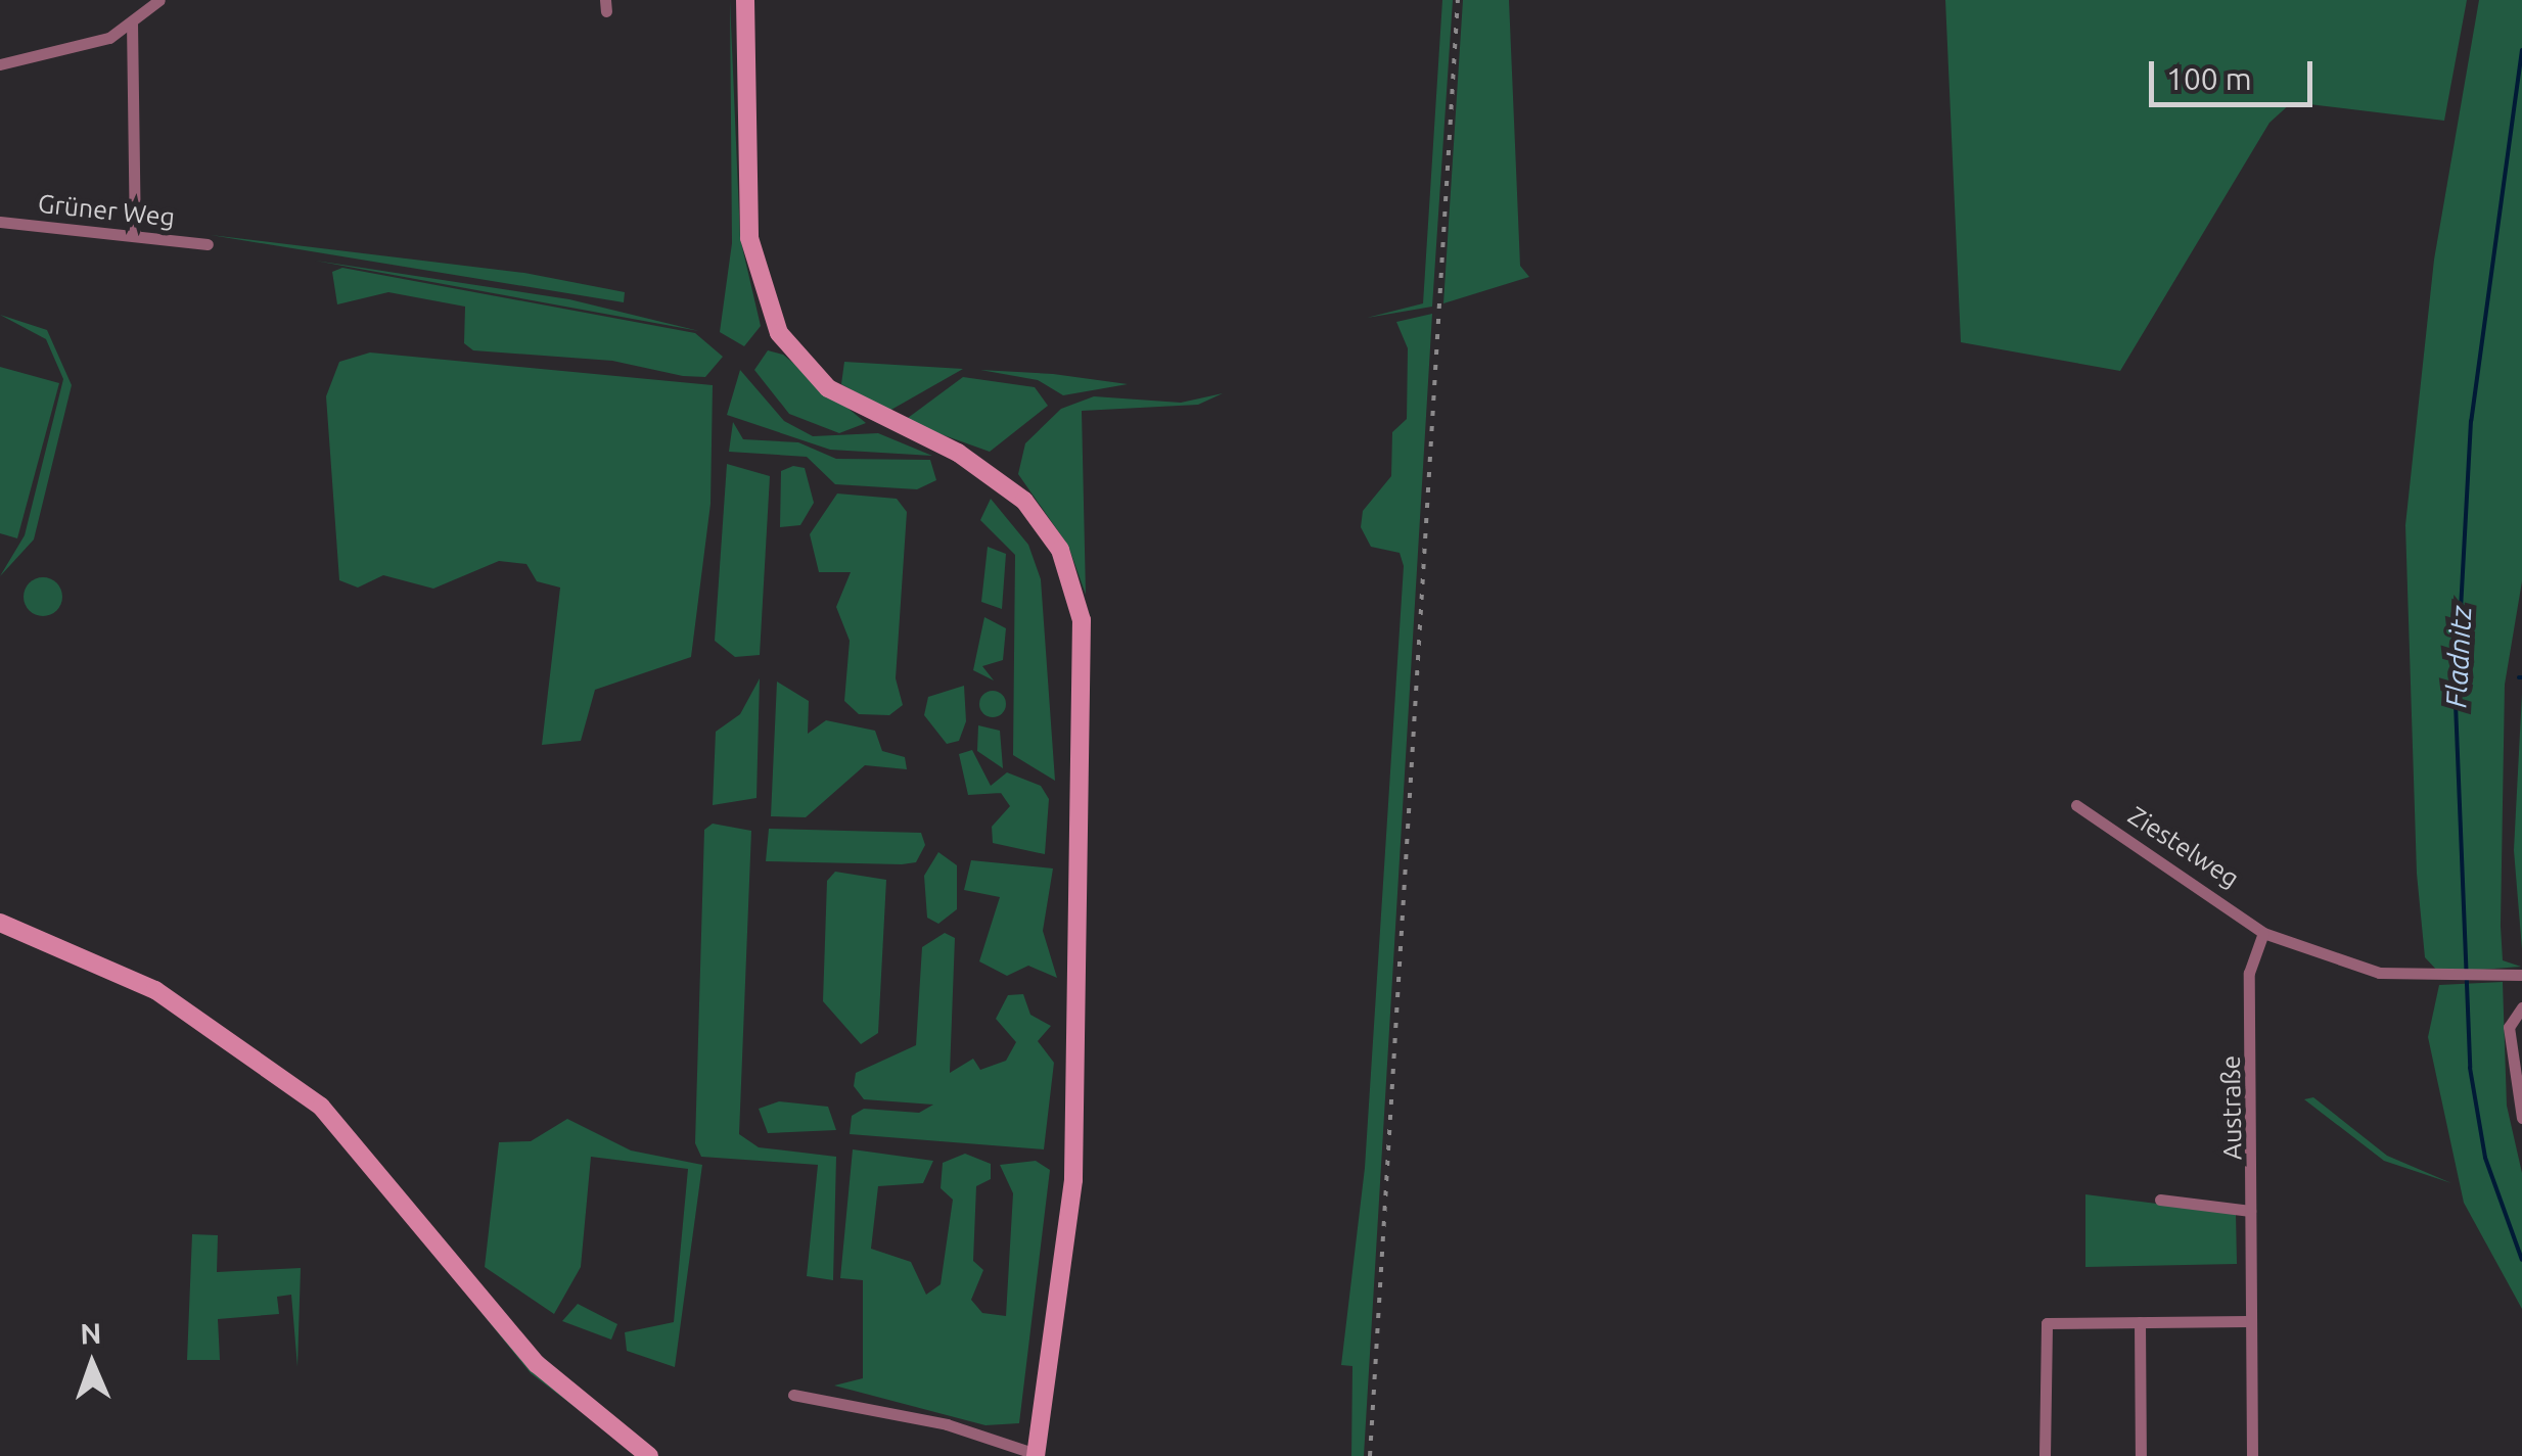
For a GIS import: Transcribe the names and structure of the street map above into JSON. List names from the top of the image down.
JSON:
{
  "streets": {
    "street": ["Grüner Weg", "Ziestelweg", "Austraße"]
  },
  "crossings": [
    ["Ziestelweg", "Austraße"]
  ],
  "water": ["Fladnitz"],
  "scale_bar": "100 m",
  "north": "top"
}
